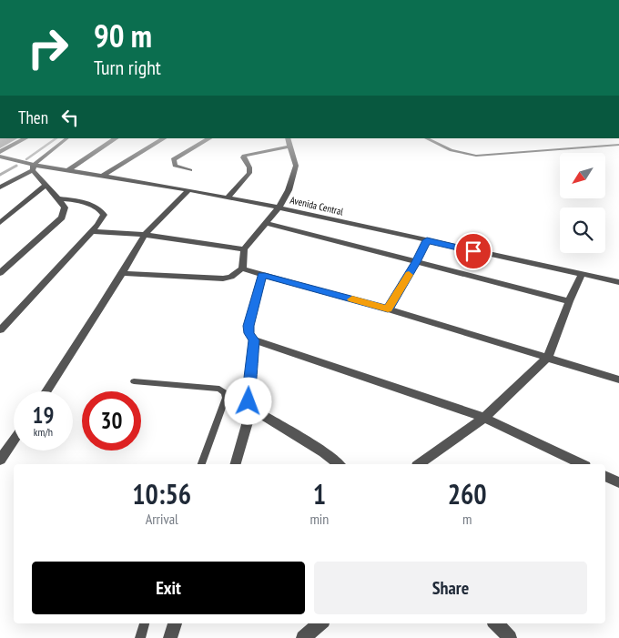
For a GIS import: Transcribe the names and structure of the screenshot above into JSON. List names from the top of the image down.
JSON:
{
  "streets": {
    "street": ["Avenida Central"]
  },
  "north": "bottom left",
  "page": {
    "turn": ["90 m", "Turn right"],
    "then": "Then",
    "speed": "19 km/h",
    "limit": "30",
    "eta": [
      "10:56",
      "Arrival",
      "1",
      "min",
      "260",
      "m"
    ],
    "buttons": ["Exit", "Share"]
  }
}
